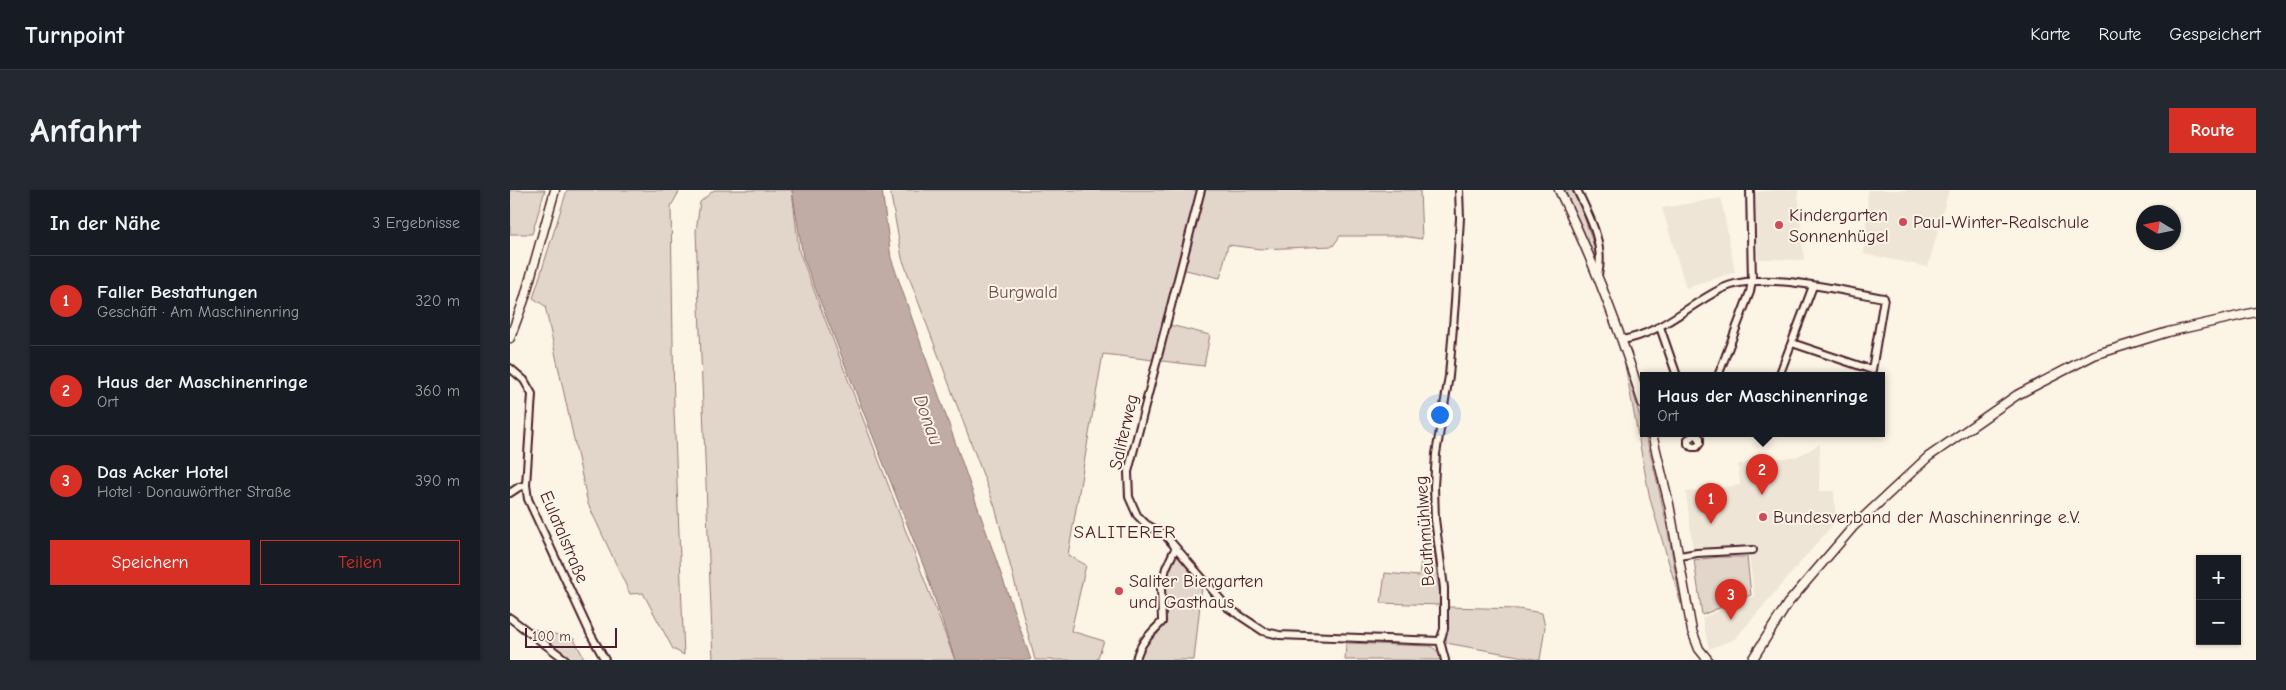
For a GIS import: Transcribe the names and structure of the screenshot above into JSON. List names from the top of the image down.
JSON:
{
  "streets": {
    "street": ["Saliterweg", "Beuthmühlweg", "Eulatalstraße"]
  },
  "crossings": [
    ["Saliterweg", "Beuthmühlweg"]
  ],
  "districts": ["SALITERER"],
  "water": ["Donau"],
  "parks": ["Burgwald"],
  "places": [
    "Paul-Winter-Realschule",
    "Kindergarten Sonnenhügel",
    "Bundesverband der Maschinenringe e.V.",
    "Saliter Biergarten und Gasthaus"
  ],
  "scale_bar": "100 m",
  "north": "left",
  "page": {
    "header": "Turnpoint",
    "nav": ["Karte", "Route", "Gespeichert"],
    "buttons": [
      "Route",
      ["Speichern", "Teilen"]
    ],
    "title": "Anfahrt",
    "heading": ["In der Nähe", "3 Ergebnisse"],
    "list": [
      {
        "mark": "1",
        "name": "Faller Bestattungen",
        "note": "Geschäft · Am Maschinenring",
        "value": "320 m"
      },
      {
        "mark": "2",
        "name": "Haus der Maschinenringe",
        "note": "Ort",
        "value": "360 m"
      },
      {
        "mark": "3",
        "name": "Das Acker Hotel",
        "note": "Hotel · Donauwörther Straße",
        "value": "390 m"
      }
    ],
    "popup": ["Haus der Maschinenringe", "Ort"],
    "pins": ["2", "1", "3"],
    "map_buttons": ["+", "−"],
    "scale": "100 m"
  }
}
